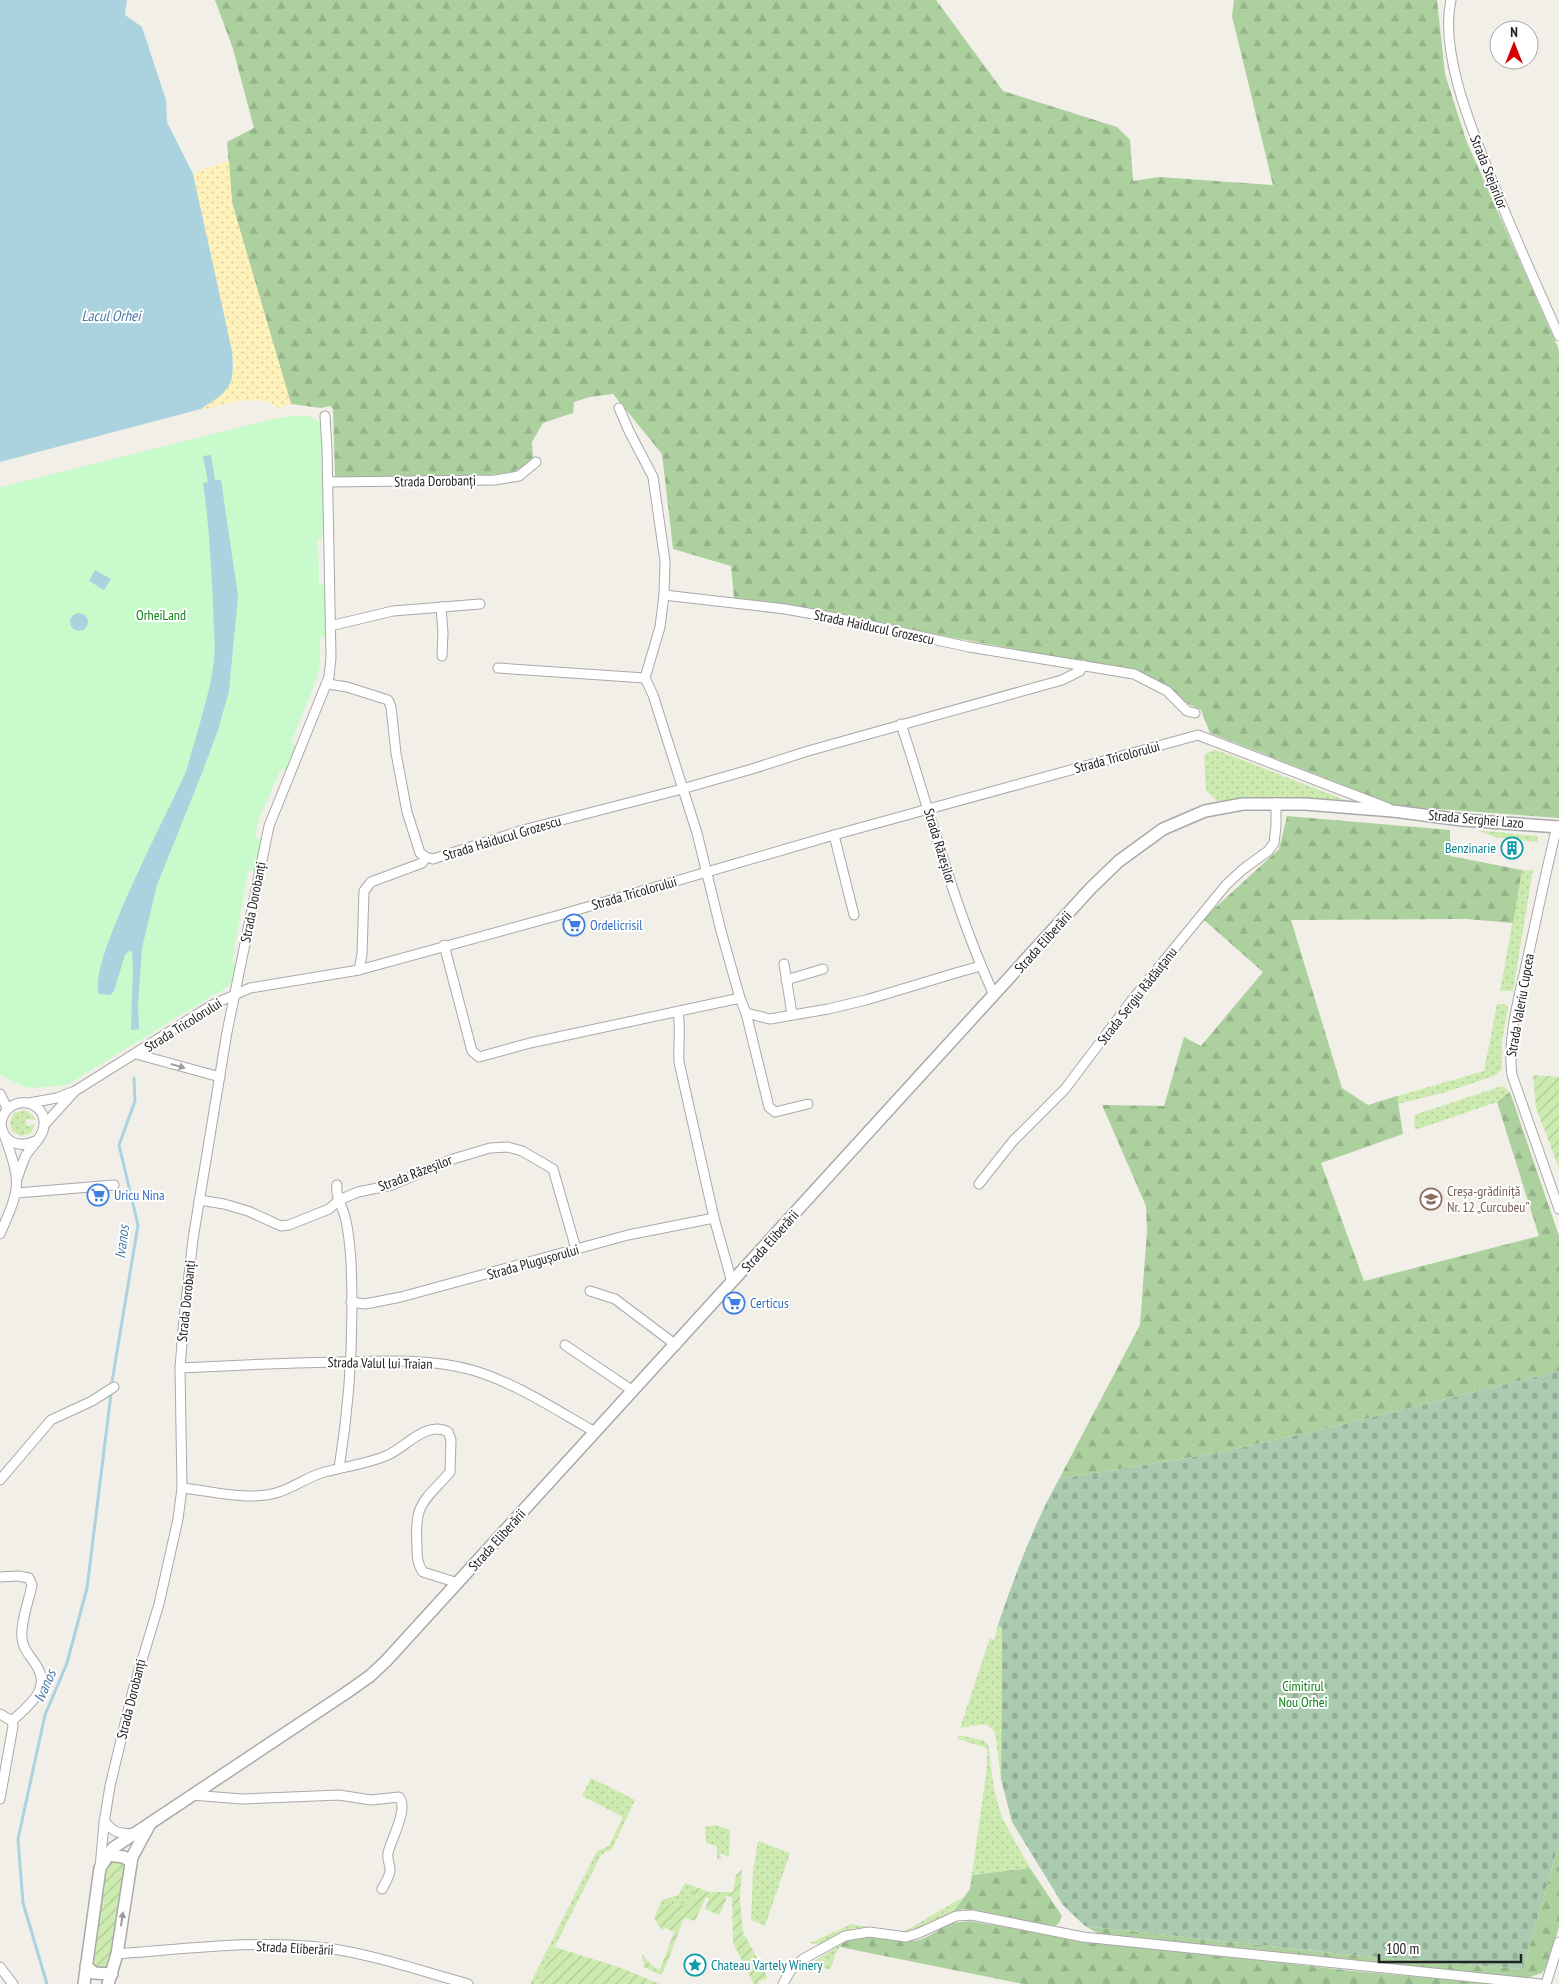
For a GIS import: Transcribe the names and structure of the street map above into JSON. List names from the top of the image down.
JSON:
{
  "streets": {
    "street": [
      "Strada Stejarilor",
      "Strada Dorobanți",
      "Strada Haiducul Grozescu",
      "Strada Tricolorului",
      "Strada Serghei Lazo",
      "Strada Răzeșilor",
      "Strada Eliberării",
      "Strada Sergiu Rădăuțanu",
      "Strada Valeriu Cupcea",
      "Strada Plugușorului",
      "Strada Valul lui Traian"
    ]
  },
  "crossings": [
    ["Strada Dorobanți", "Strada Haiducul Grozescu"],
    ["Strada Dorobanți", "Strada Tricolorului"],
    ["Strada Dorobanți", "Strada Răzeșilor"],
    ["Strada Dorobanți", "Strada Eliberării"],
    ["Strada Dorobanți", "Strada Valul lui Traian"],
    ["Strada Haiducul Grozescu", "Strada Răzeșilor"],
    ["Strada Tricolorului", "Strada Serghei Lazo"],
    ["Strada Tricolorului", "Strada Răzeșilor"],
    ["Strada Tricolorului", "Strada Eliberării"],
    ["Strada Serghei Lazo", "Strada Eliberării"],
    ["Strada Serghei Lazo", "Strada Valeriu Cupcea"],
    ["Strada Răzeșilor", "Strada Eliberării"],
    ["Strada Răzeșilor", "Strada Plugușorului"],
    ["Strada Eliberării", "Strada Sergiu Rădăuțanu"],
    ["Strada Eliberării", "Strada Valul lui Traian"]
  ],
  "water": ["Lacul Orhei", "Ivanos"],
  "parks": ["OrheiLand", "Cimitirul Nou Orhei"],
  "places": {
    "building": ["Benzinarie"],
    "supermarket": ["Ordelicrisil", "Uricu Nina", "Certicus"],
    "school or university": ["Creșa-grădiniță Nr. 12 „Curcubeu”"],
    "place": ["Chateau Vartely Winery"]
  },
  "scale_bar": "100 m",
  "north": "top"
}
